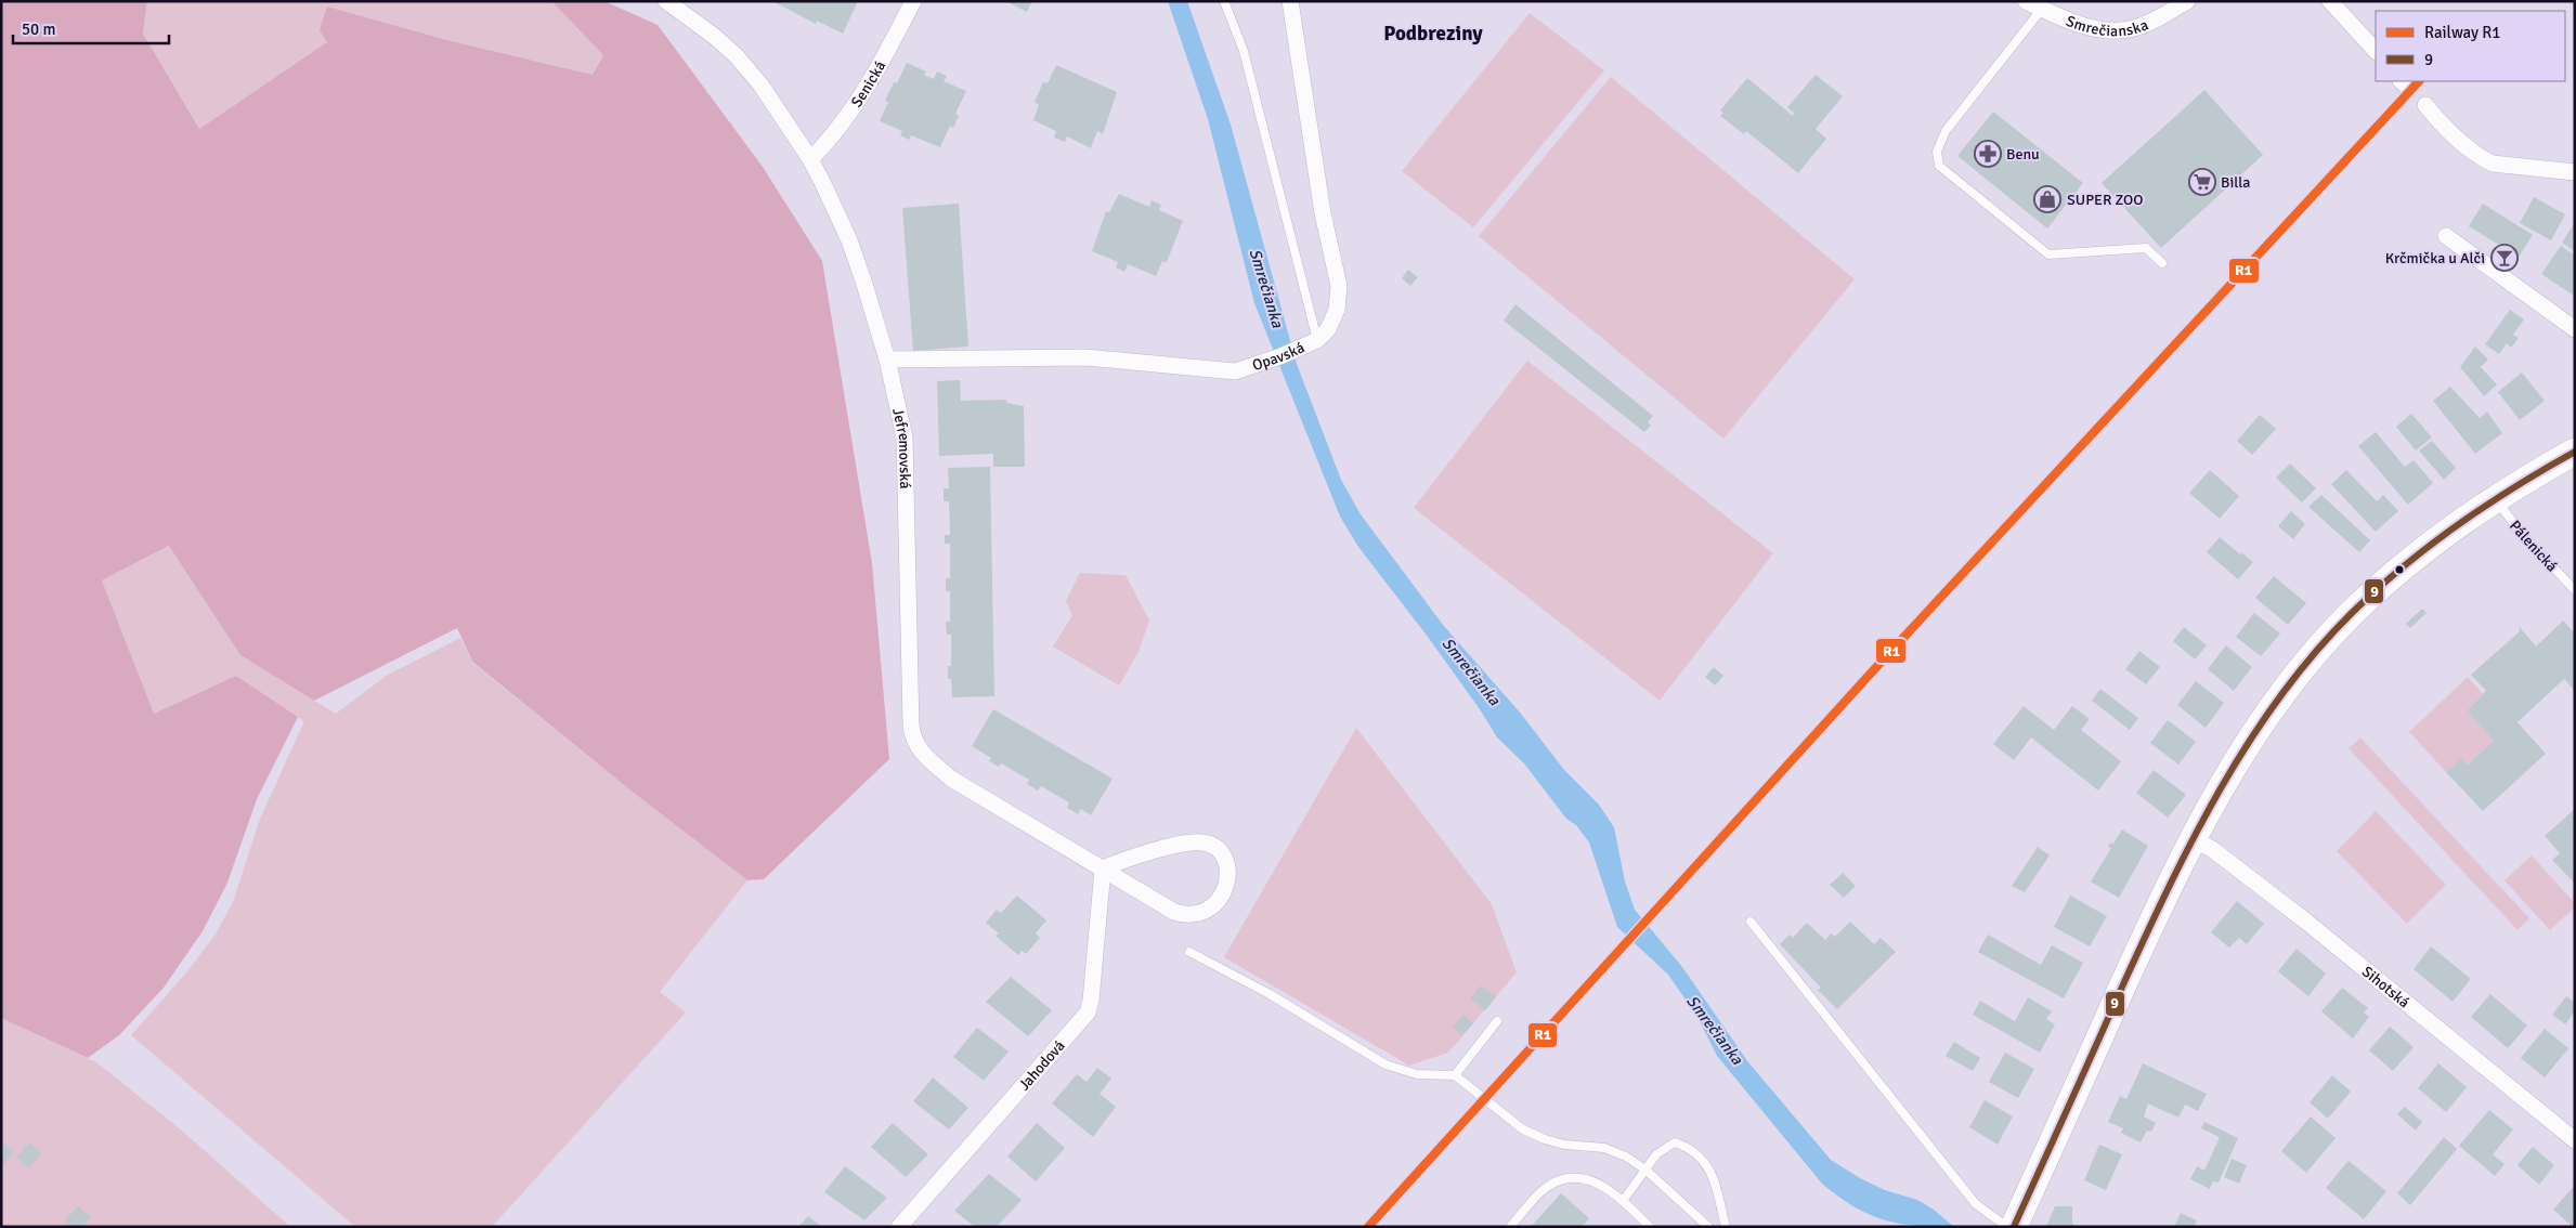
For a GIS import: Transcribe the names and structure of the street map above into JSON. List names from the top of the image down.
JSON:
{
  "streets": {
    "street": [
      "Smrečianska",
      "Senická",
      "Opavská",
      "Jefremovská",
      "Sihotská",
      "Jahodová"
    ],
    "lane": ["Pálenická"]
  },
  "crossings": [
    ["Senická", "Jefremovská"],
    ["Opavská", "Jefremovská"],
    ["Jefremovská", "Jahodová"]
  ],
  "districts": ["Podbreziny"],
  "water": ["Smrečianka"],
  "places": {
    "pharmacy": ["Benu"],
    "supermarket": ["Billa"],
    "shop": ["SUPER ZOO"],
    "bar": ["Krčmička u Alči"]
  },
  "lines": ["rail line R1", "transit line 9"],
  "legend": ["Railway R1", "9"],
  "scale_bar": "50 m"
}
